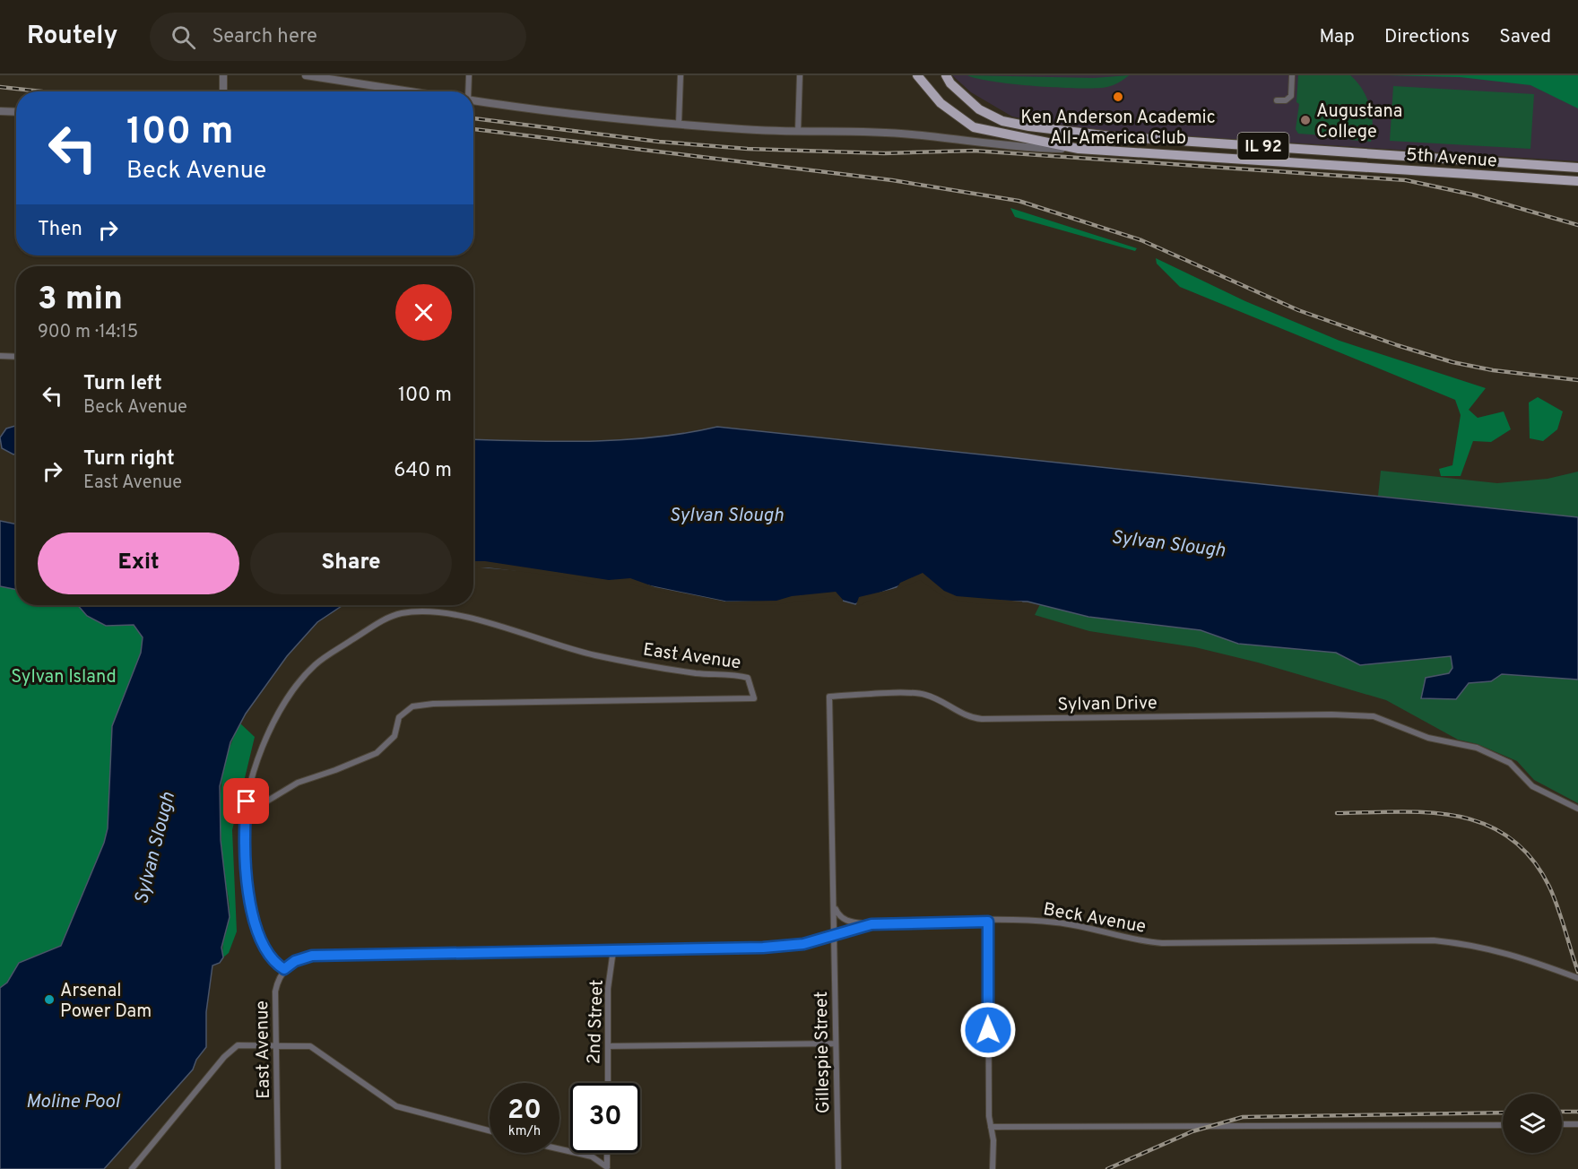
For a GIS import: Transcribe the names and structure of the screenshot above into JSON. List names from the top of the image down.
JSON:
{
  "streets": {
    "main road": ["IL 92", "5th Avenue"],
    "street": [
      "East Avenue",
      "Sylvan Drive",
      "Beck Avenue",
      "2nd Street",
      "Gillespie Street"
    ]
  },
  "crossings": [
    ["East Avenue", "Beck Avenue"],
    ["Sylvan Drive", "Beck Avenue"],
    ["Sylvan Drive", "Gillespie Street"],
    ["Beck Avenue", "2nd Street"],
    ["Beck Avenue", "Gillespie Street"]
  ],
  "water": ["Sylvan Slough", "Moline Pool"],
  "parks": ["Sylvan Island"],
  "places": ["Ken Anderson Academic All-America Club", "Augustana College", "Arsenal Power Dam"],
  "page": {
    "header": "Routely",
    "search": "Search here",
    "nav": ["Map", "Directions", "Saved"],
    "turn": ["100 m", "Beck Avenue"],
    "then": "Then",
    "heading": ["3 min", "900 m · 14:15"],
    "list": [
      {
        "name": "Turn left",
        "note": "Beck Avenue",
        "value": "100 m"
      },
      {
        "name": "Turn right",
        "note": "East Avenue",
        "value": "640 m"
      }
    ],
    "buttons": ["Exit", "Share"],
    "speed": "20 km/h",
    "limit": "30"
  }
}
